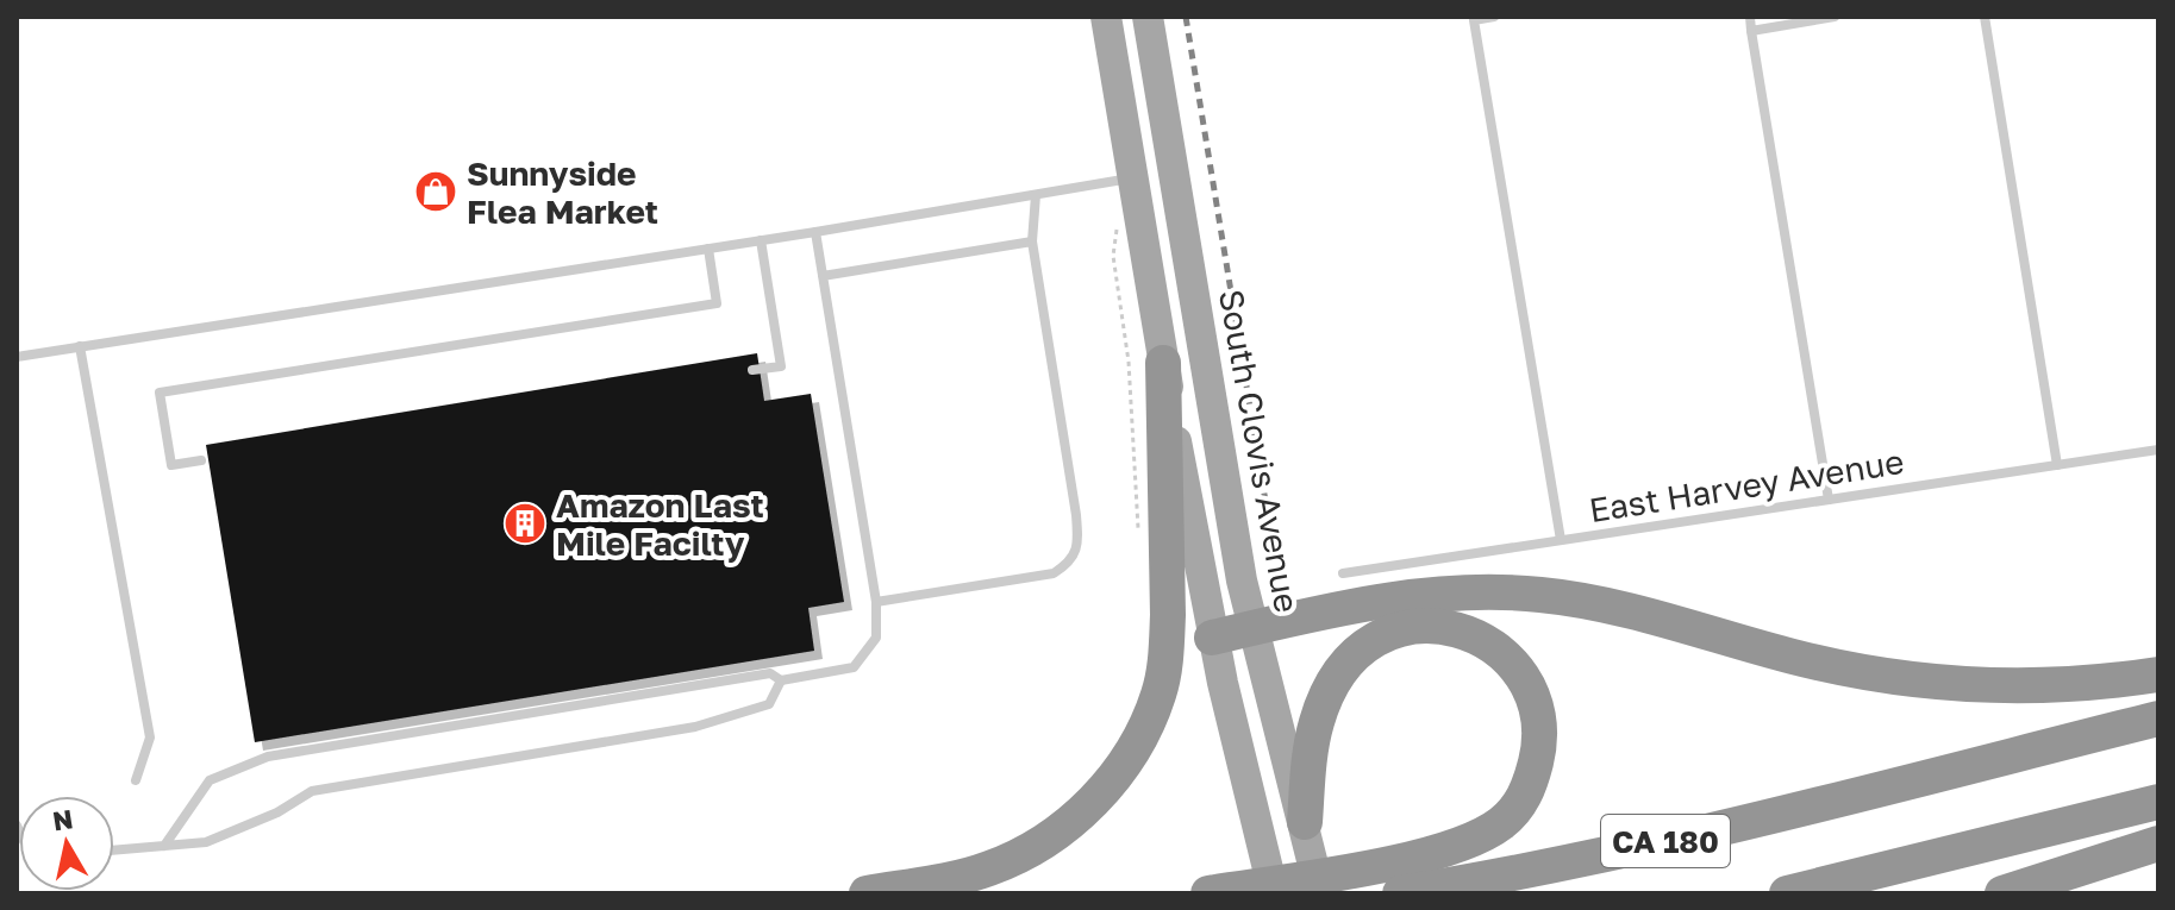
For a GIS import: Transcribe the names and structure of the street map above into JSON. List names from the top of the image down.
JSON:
{
  "streets": {
    "highway": ["CA 180"],
    "main road": ["South Clovis Avenue"],
    "lane": ["East Harvey Avenue"]
  },
  "places": {
    "shop": ["Sunnyside Flea Market"],
    "building": ["Amazon Last Mile Facilty"]
  },
  "north": "top"
}
